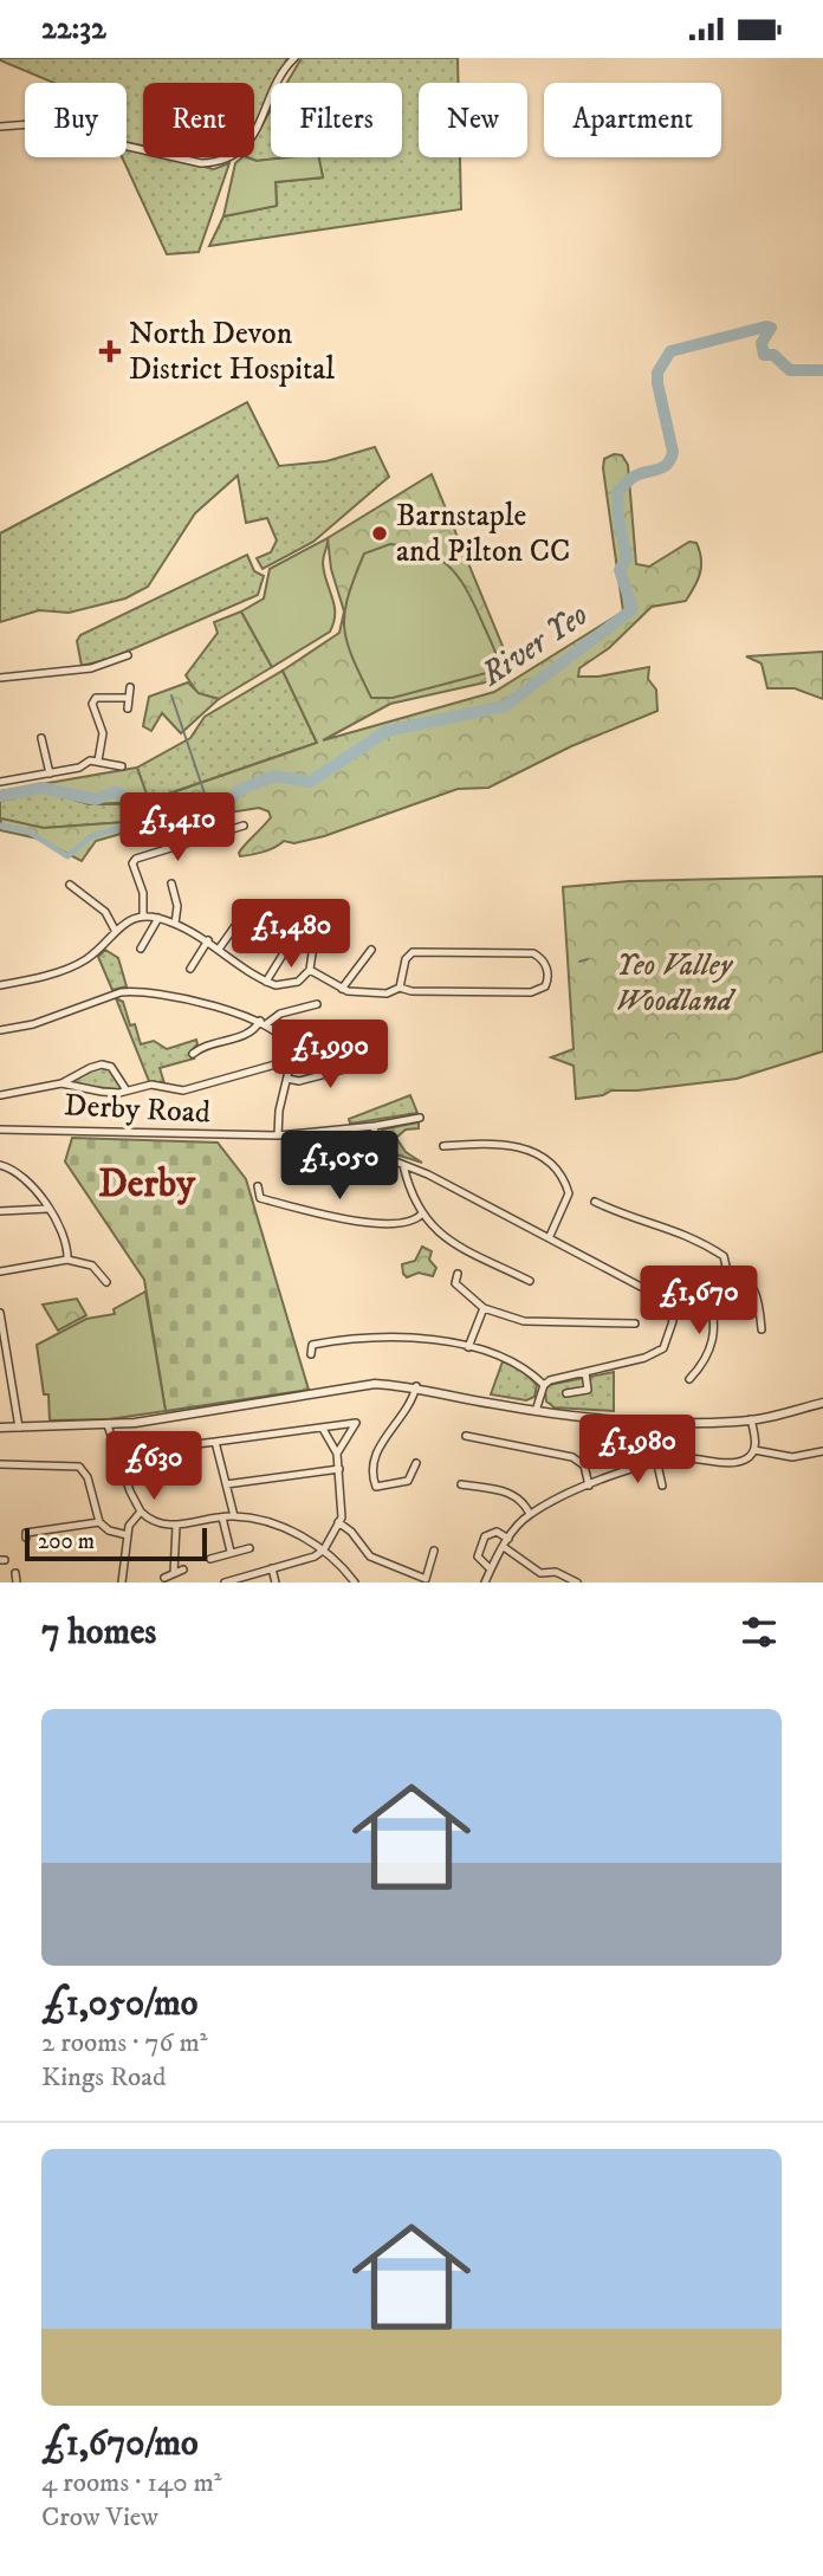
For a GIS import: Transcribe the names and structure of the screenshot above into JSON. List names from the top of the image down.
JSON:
{
  "streets": {
    "street": ["Derby Road"]
  },
  "districts": ["Derby"],
  "water": ["River Yeo"],
  "parks": ["Yeo Valley Woodland"],
  "places": {
    "health": ["North Devon District Hospital"],
    "other": ["Barnstaple and Pilton CC"]
  },
  "scale_bar": "200 m",
  "page": {
    "status": "22:32",
    "chip": [
      "Buy",
      "Rent",
      "Filters",
      "New",
      "Apartment"
    ],
    "price": [
      "£1,410",
      "£1,480",
      "£1,990",
      "£1,050",
      "£1,670",
      "£1,980",
      "£630"
    ],
    "scale": "200 m",
    "heading": "7 homes",
    "list": [
      {
        "name": "£1,050/mo",
        "note": "2 rooms · 76 m² · Kings Road"
      },
      {
        "name": "£1,670/mo",
        "note": "4 rooms · 140 m² · Crow View"
      }
    ]
  }
}
